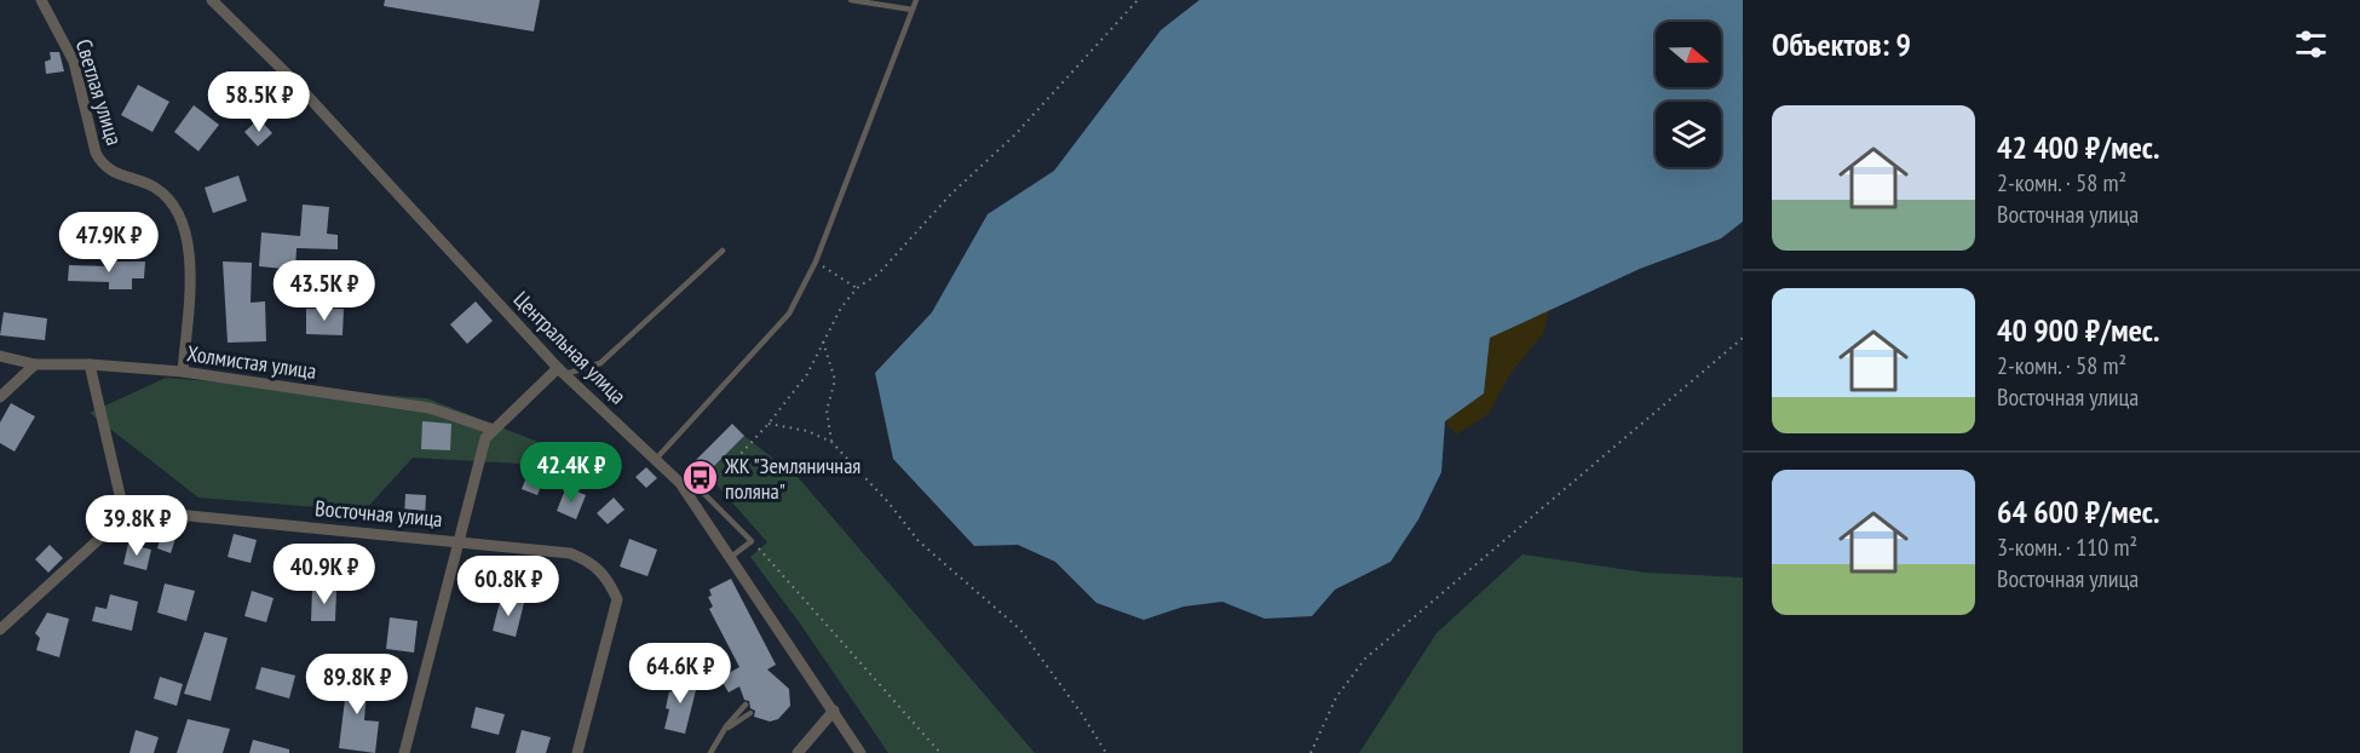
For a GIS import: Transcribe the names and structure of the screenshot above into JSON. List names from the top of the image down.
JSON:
{
  "streets": {
    "street": [
      "Светлая улица",
      "Центральная улица",
      "Холмистая улица",
      "Восточная улица"
    ]
  },
  "crossings": [
    ["Светлая улица", "Холмистая улица"]
  ],
  "places": {
    "bus stop": ["ЖК \"Земляничная поляна\""]
  },
  "north": "right",
  "page": {
    "heading": "Объектов: 9",
    "price": [
      "58.5K ₽",
      "47.9K ₽",
      "43.5K ₽",
      "42.4K ₽",
      "39.8K ₽",
      "40.9K ₽",
      "60.8K ₽",
      "64.6K ₽",
      "89.8K ₽"
    ],
    "list": [
      {
        "name": "42 400 ₽/мес.",
        "note": "2-комн. · 58 m² · Восточная улица"
      },
      {
        "name": "40 900 ₽/мес.",
        "note": "2-комн. · 58 m² · Восточная улица"
      },
      {
        "name": "64 600 ₽/мес.",
        "note": "3-комн. · 110 m² · Восточная улица"
      }
    ]
  }
}
